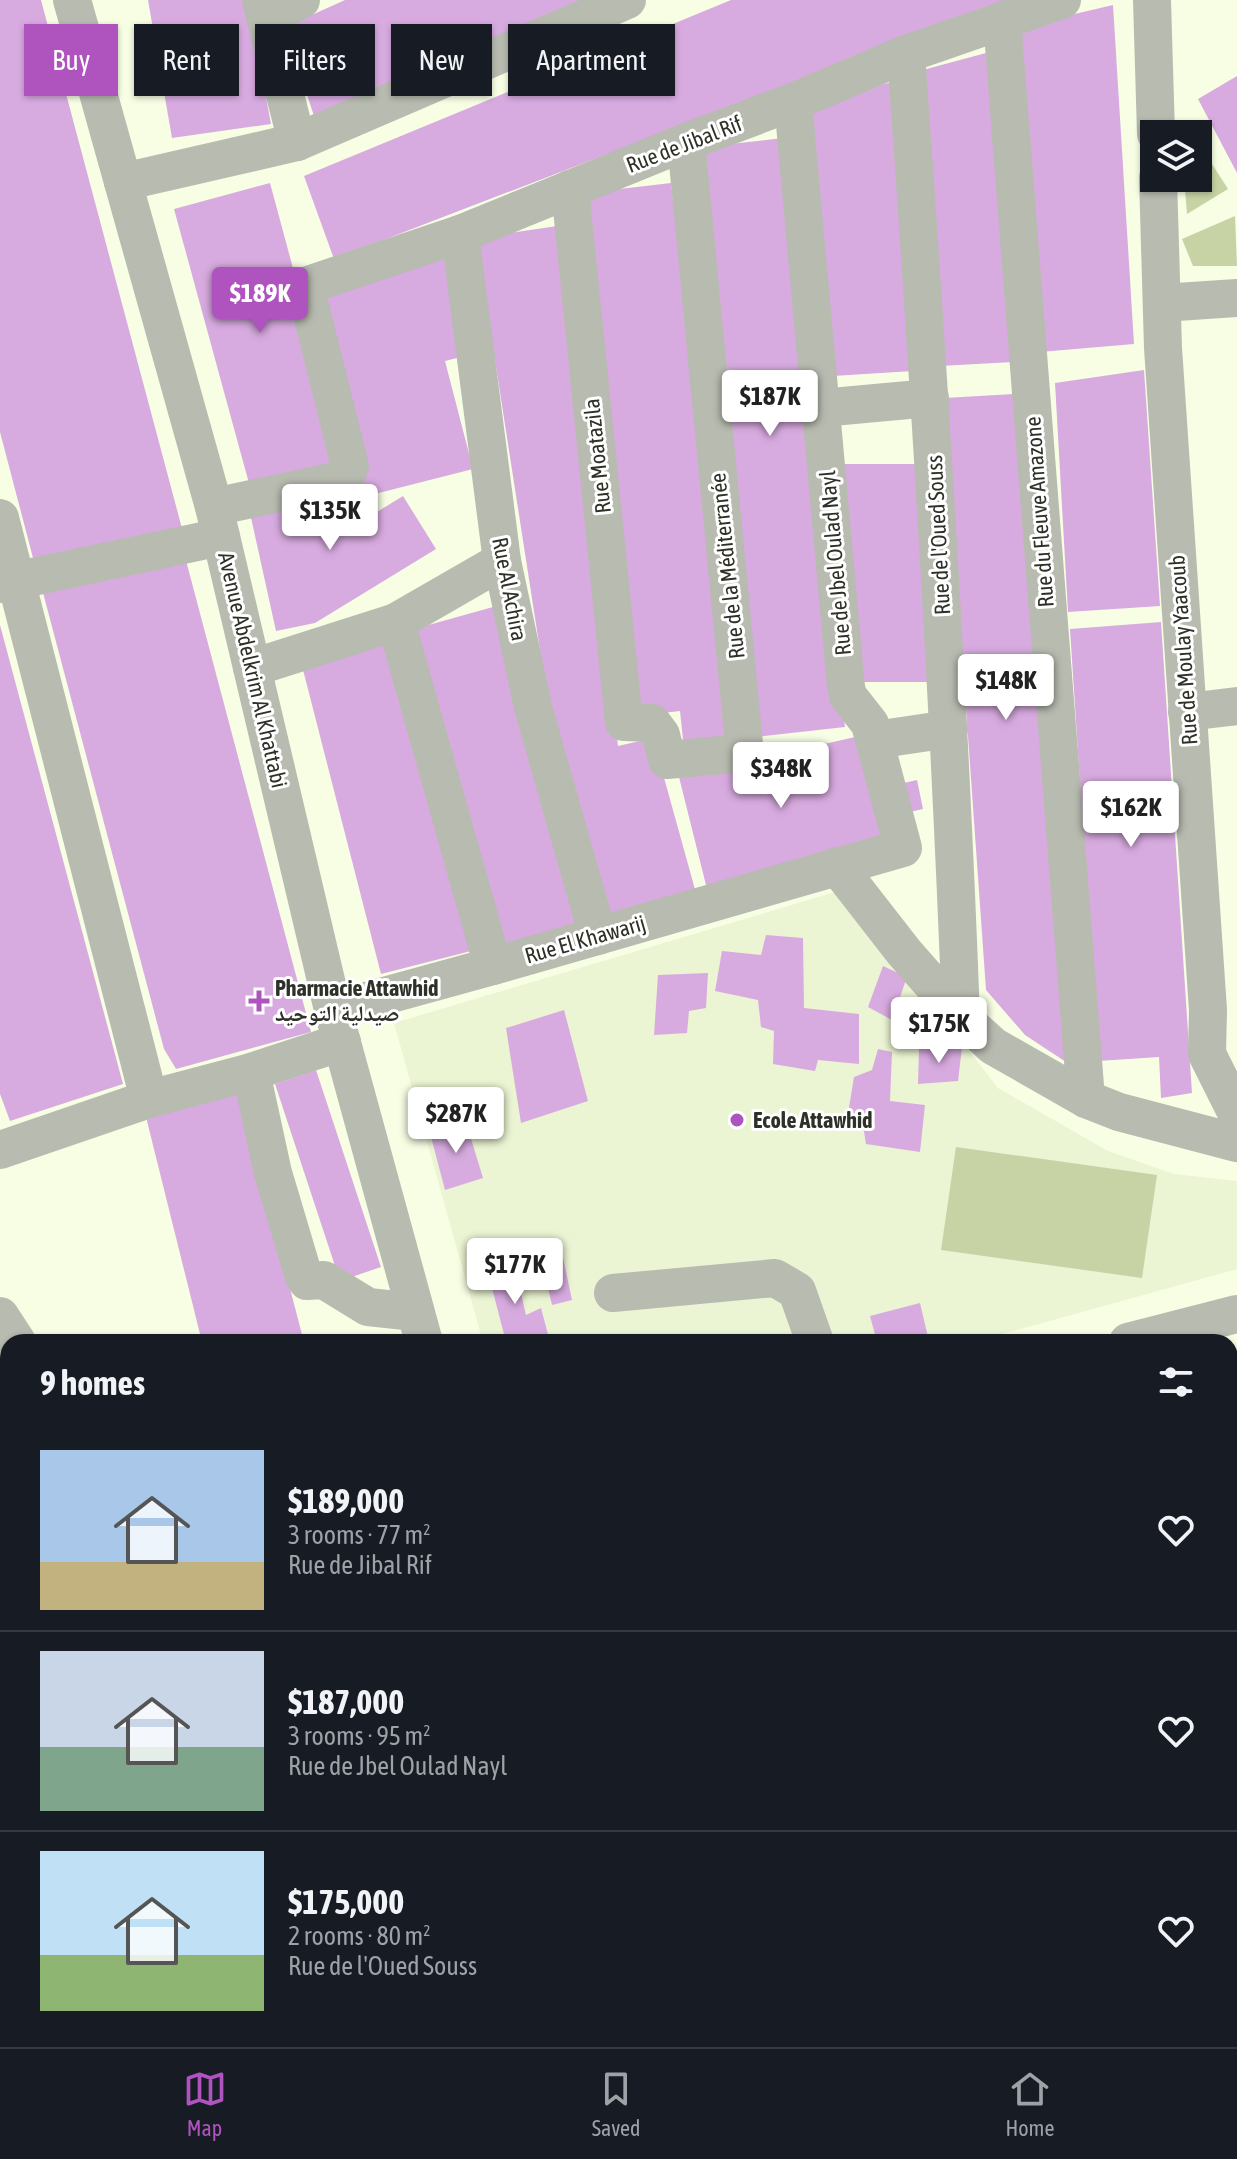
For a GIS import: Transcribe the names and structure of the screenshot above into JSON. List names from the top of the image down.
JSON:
{
  "streets": {
    "street": [
      "Rue de Jibal Rif",
      "Rue Moatazila",
      "Rue du Fleuve Amazone",
      "Rue de l'Oued Souss",
      "Rue de Jbel Oulad Nayl",
      "Rue de la Méditerranée",
      "Rue Al Achira",
      "Rue de Moulay Yaacoub",
      "Avenue Abdelkrim Al Khattabi",
      "Rue El Khawarij"
    ]
  },
  "crossings": [
    ["Rue de Jibal Rif", "Rue Moatazila"],
    ["Rue de Jibal Rif", "Rue du Fleuve Amazone"],
    ["Rue de Jibal Rif", "Rue de l'Oued Souss"],
    ["Rue de Jibal Rif", "Rue de Jbel Oulad Nayl"],
    ["Rue de Jibal Rif", "Rue de la Méditerranée"],
    ["Rue de Jibal Rif", "Rue Al Achira"],
    ["Rue de Jibal Rif", "Avenue Abdelkrim Al Khattabi"],
    ["Rue Moatazila", "Rue de la Méditerranée"],
    ["Rue Al Achira", "Rue El Khawarij"],
    ["Avenue Abdelkrim Al Khattabi", "Rue El Khawarij"]
  ],
  "places": {
    "health": ["Pharmacie Attawhid صيدلية التوحيد"],
    "other": ["Ecole Attawhid"]
  },
  "page": {
    "chip": [
      "Buy",
      "Rent",
      "Filters",
      "New",
      "Apartment"
    ],
    "price": [
      "$189K",
      "$187K",
      "$135K",
      "$148K",
      "$348K",
      "$162K",
      "$175K",
      "$287K",
      "$177K"
    ],
    "heading": "9 homes",
    "list": [
      {
        "name": "$189,000",
        "note": "3 rooms · 77 m² · Rue de Jibal Rif"
      },
      {
        "name": "$187,000",
        "note": "3 rooms · 95 m² · Rue de Jbel Oulad Nayl"
      },
      {
        "name": "$175,000",
        "note": "2 rooms · 80 m² · Rue de l'Oued Souss"
      }
    ],
    "tabs": ["Map", "Saved", "Home"]
  }
}
